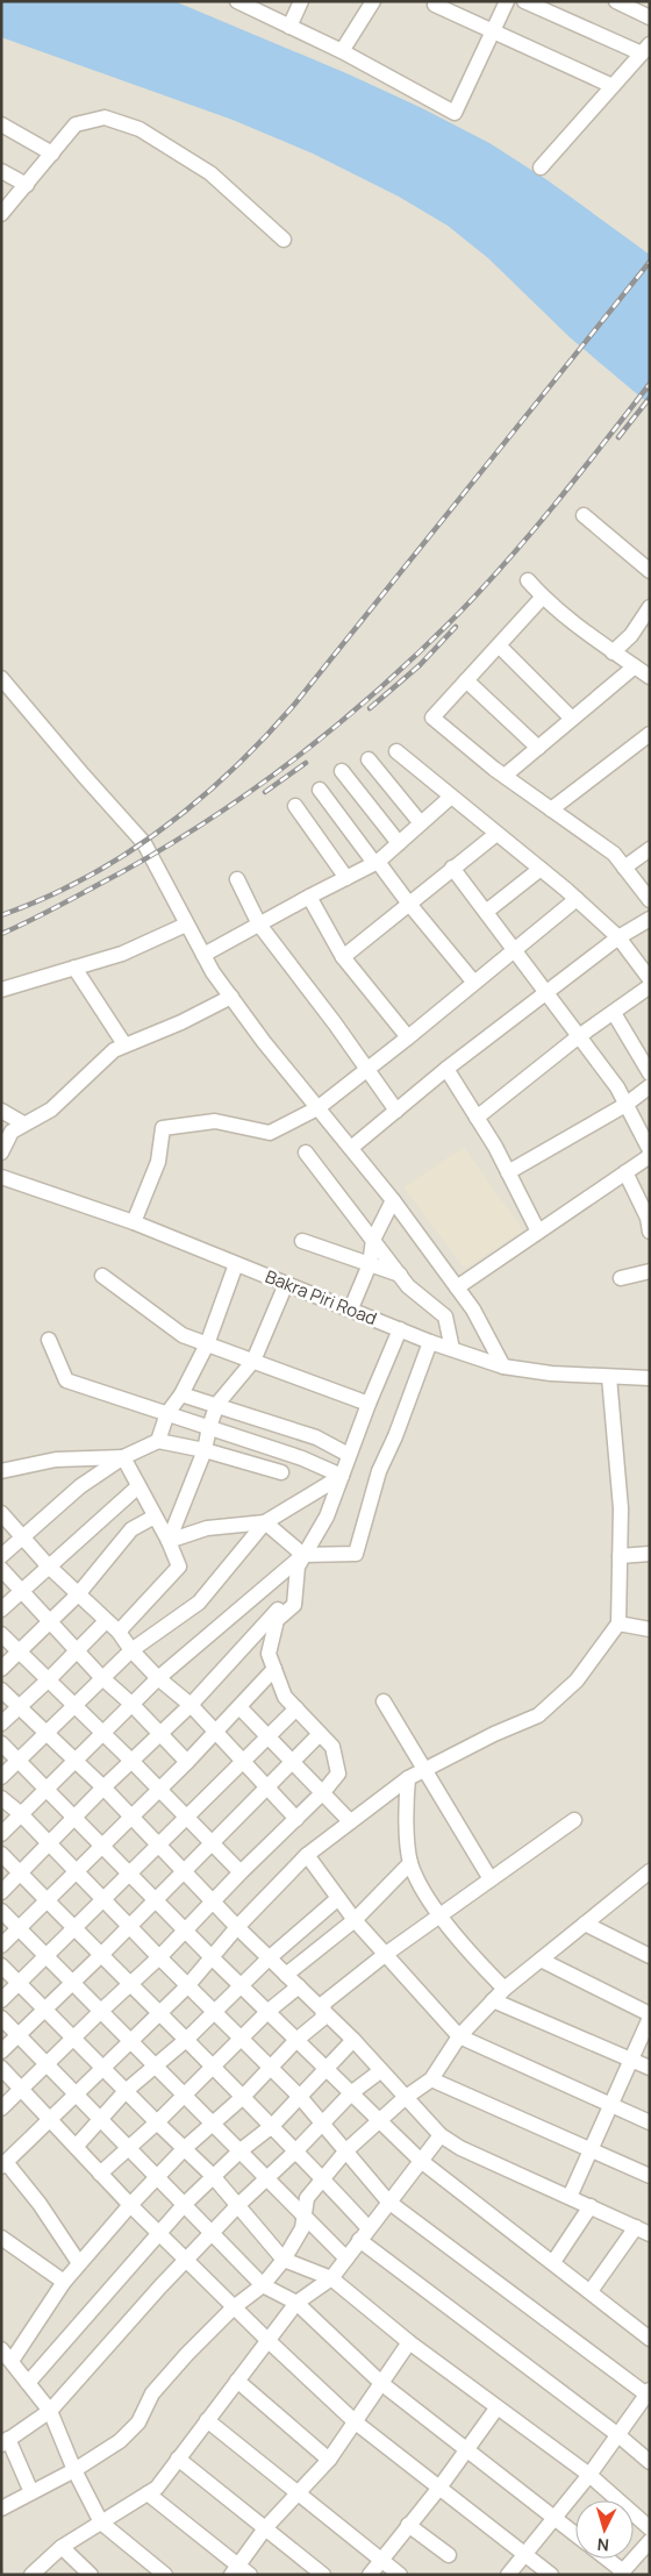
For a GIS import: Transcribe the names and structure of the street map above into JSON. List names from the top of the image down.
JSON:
{
  "streets": {
    "street": ["Bakra Piri Road"]
  },
  "north": "bottom"
}
